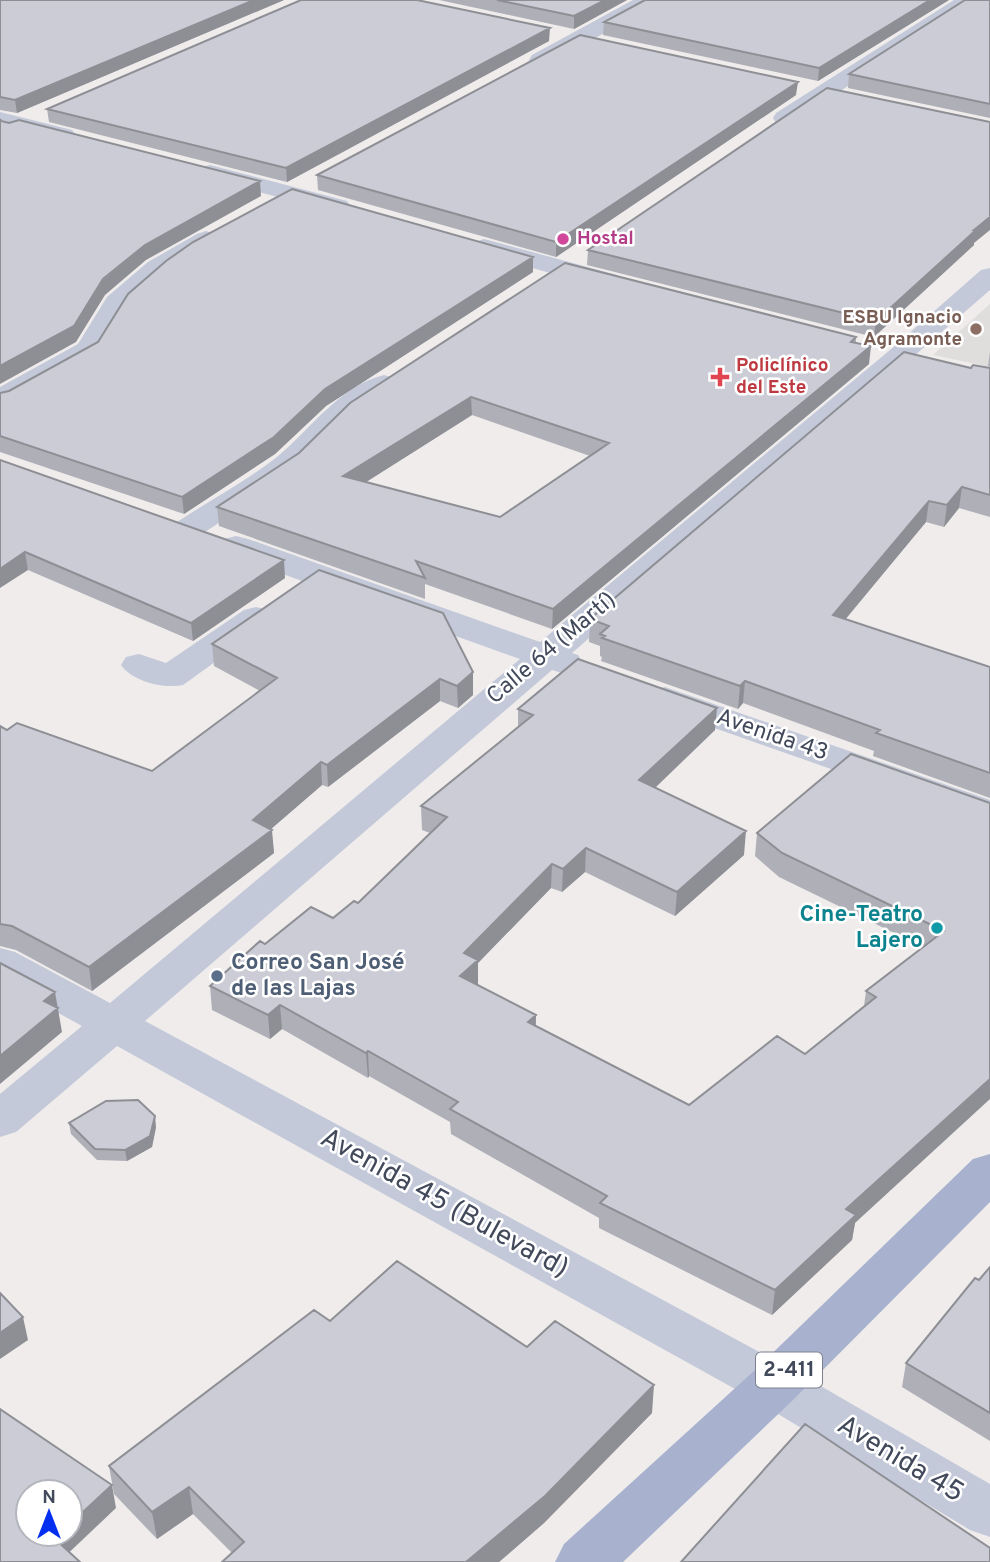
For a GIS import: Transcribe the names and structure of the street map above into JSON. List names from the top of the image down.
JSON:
{
  "streets": {
    "main road": ["2-411"],
    "street": [
      "Calle 64 (Martí)",
      "Avenida 43",
      "Avenida 45 (Bulevard)",
      "Avenida 45"
    ]
  },
  "crossings": [
    ["Calle 64 (Martí)", "Avenida 45 (Bulevard)"],
    ["Avenida 45 (Bulevard)", "2-411"],
    ["Avenida 45 (Bulevard)", "Avenida 45"],
    ["2-411", "Avenida 45"]
  ],
  "places": {
    "other": [
      "Hostal",
      "ESBU Ignacio Agramonte",
      "Cine-Teatro Lajero",
      "Correo San José de las Lajas"
    ],
    "health": ["Policlínico del Este"]
  },
  "north": "top"
}
